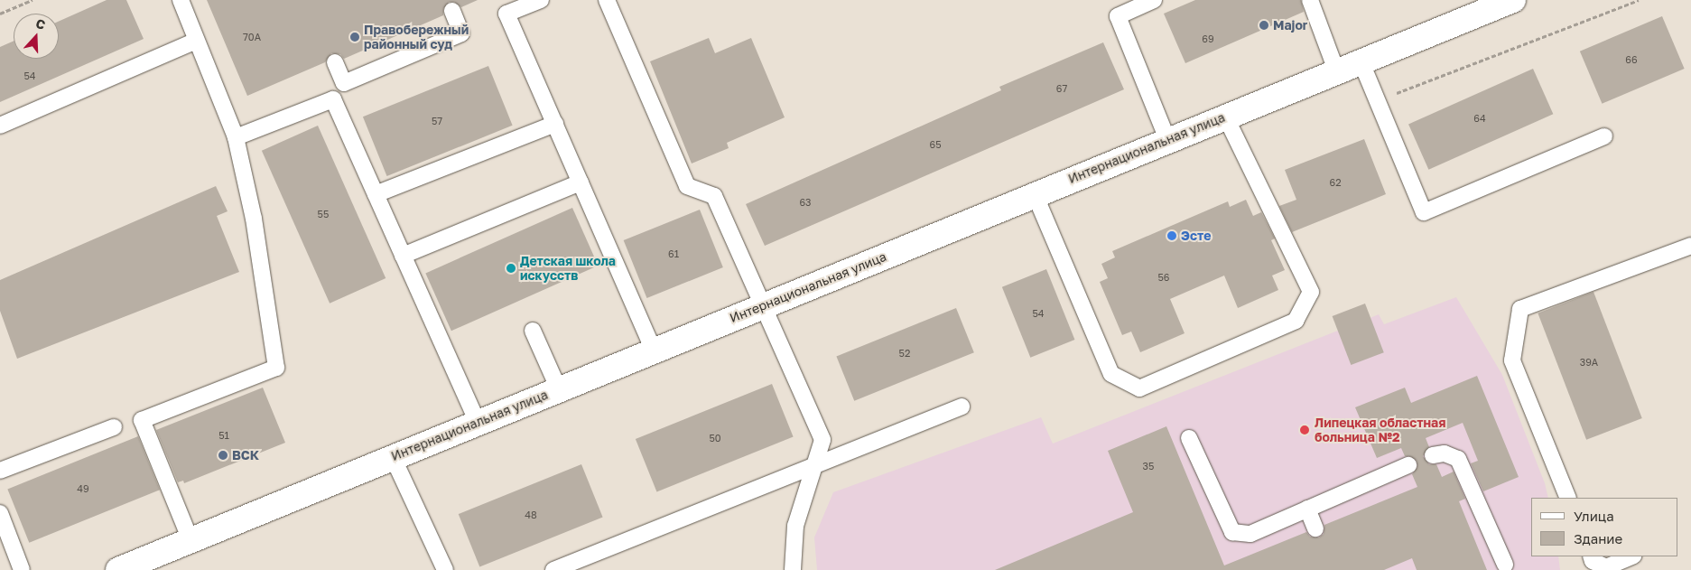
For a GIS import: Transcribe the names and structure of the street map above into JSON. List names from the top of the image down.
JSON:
{
  "streets": {
    "street": ["Интернациональная улица"]
  },
  "places": [
    "Major",
    "Правобережный районный суд",
    "Эсте",
    "Детская школа искусств",
    "Липецкая областная больница №2",
    "ВСК"
  ],
  "house_numbers": [
    "70А",
    "69",
    "66",
    "54",
    "67",
    "64",
    "57",
    "65",
    "62",
    "63",
    "55",
    "61",
    "56",
    "54",
    "52",
    "39А",
    "51",
    "50",
    "35",
    "49",
    "48"
  ],
  "legend": ["Улица", "Здание"],
  "north": "top"
}
